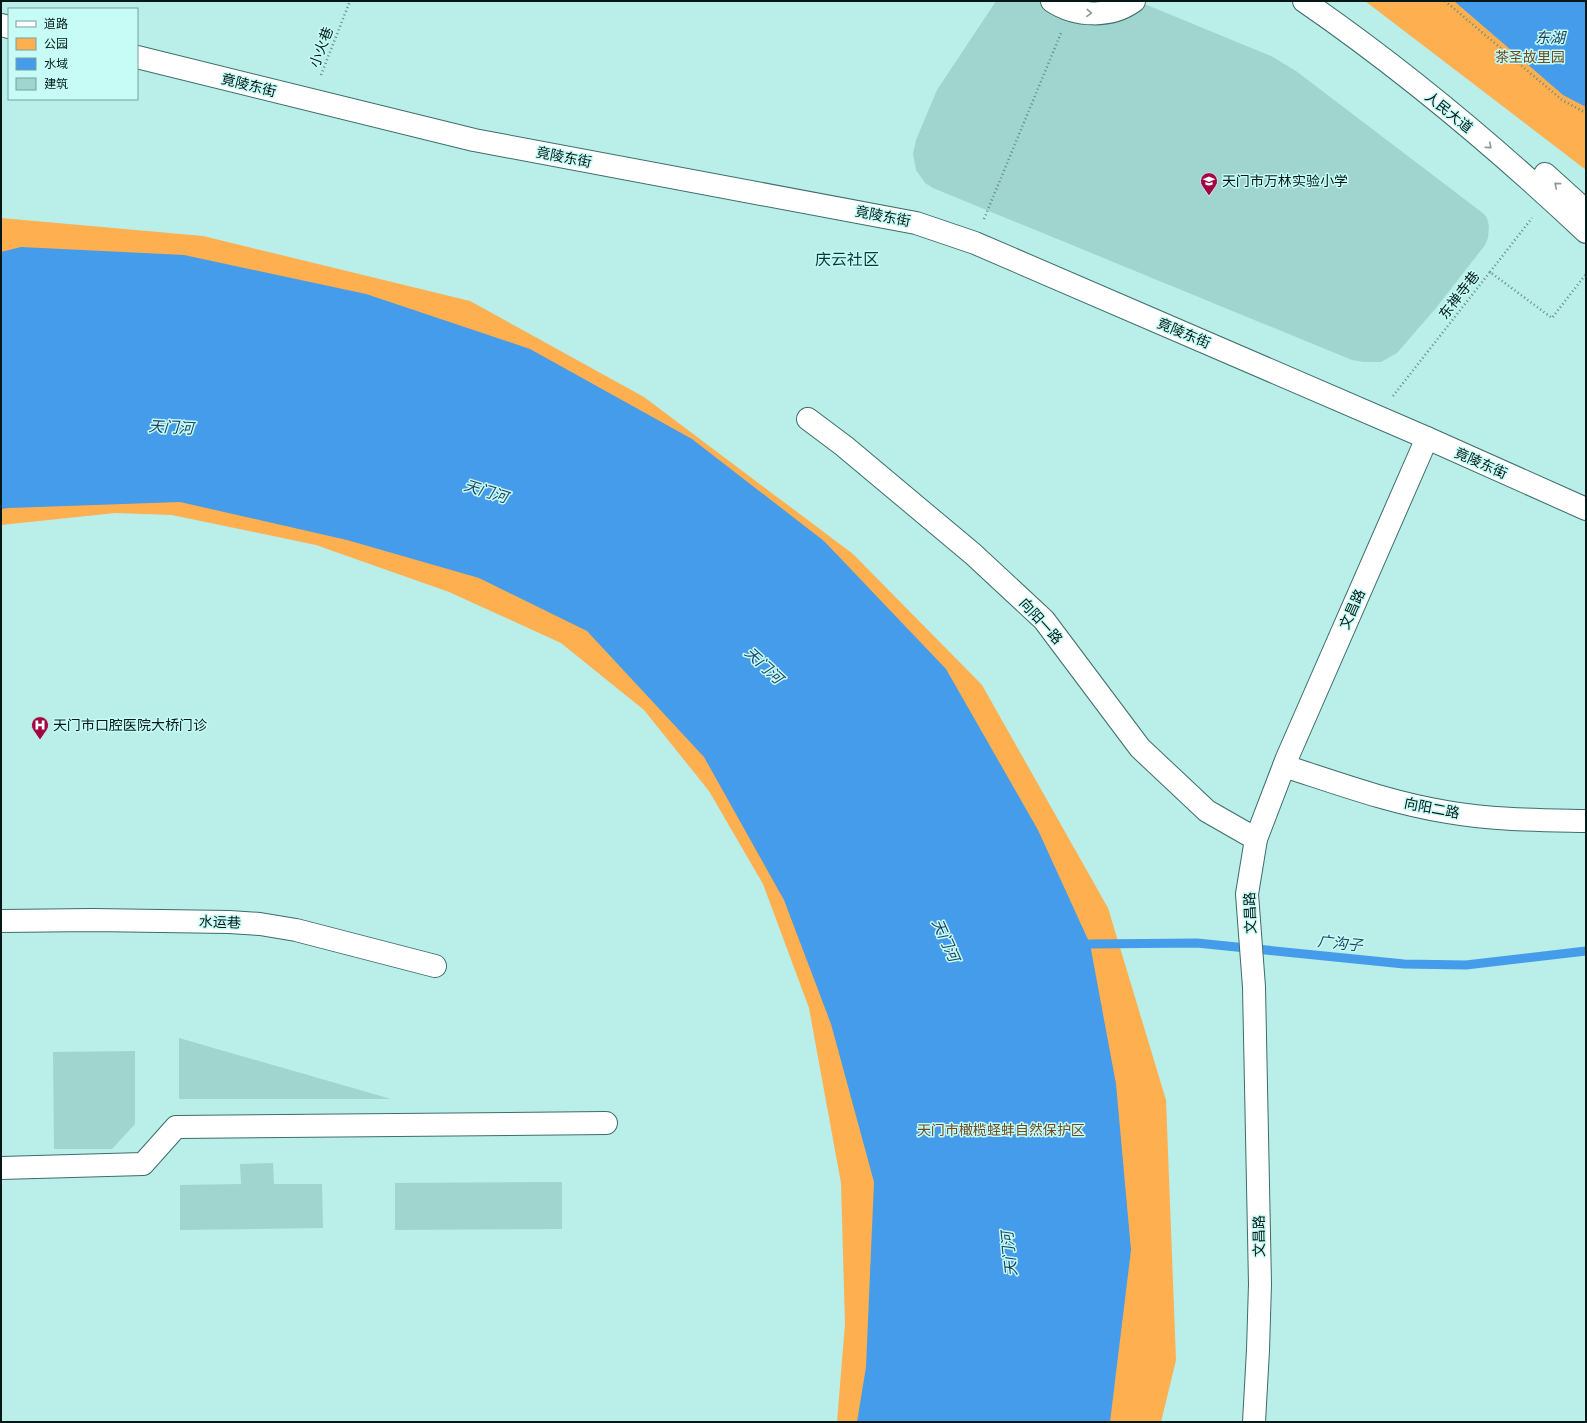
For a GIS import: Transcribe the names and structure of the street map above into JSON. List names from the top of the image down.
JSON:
{
  "streets": {
    "street": [
      "竟陵东街",
      "人民大道",
      "文昌路",
      "向阳一路",
      "向阳二路",
      "水运巷"
    ],
    "path": ["小火巷", "东禅寺巷"]
  },
  "crossings": [
    ["小火巷", "竟陵东街"],
    ["竟陵东街", "东禅寺巷"],
    ["竟陵东街", "文昌路"],
    ["文昌路", "向阳一路"],
    ["文昌路", "向阳二路"]
  ],
  "districts": ["庆云社区"],
  "water": ["东湖", "天门河", "广沟子"],
  "parks": ["茶圣故里园", "天门市橄榄蛏蚌自然保护区"],
  "places": {
    "school or university": ["天门市万林实验小学"],
    "hospital": ["天门市口腔医院大桥门诊"]
  },
  "legend": [
    "道路",
    "公园",
    "水域",
    "建筑"
  ]
}
